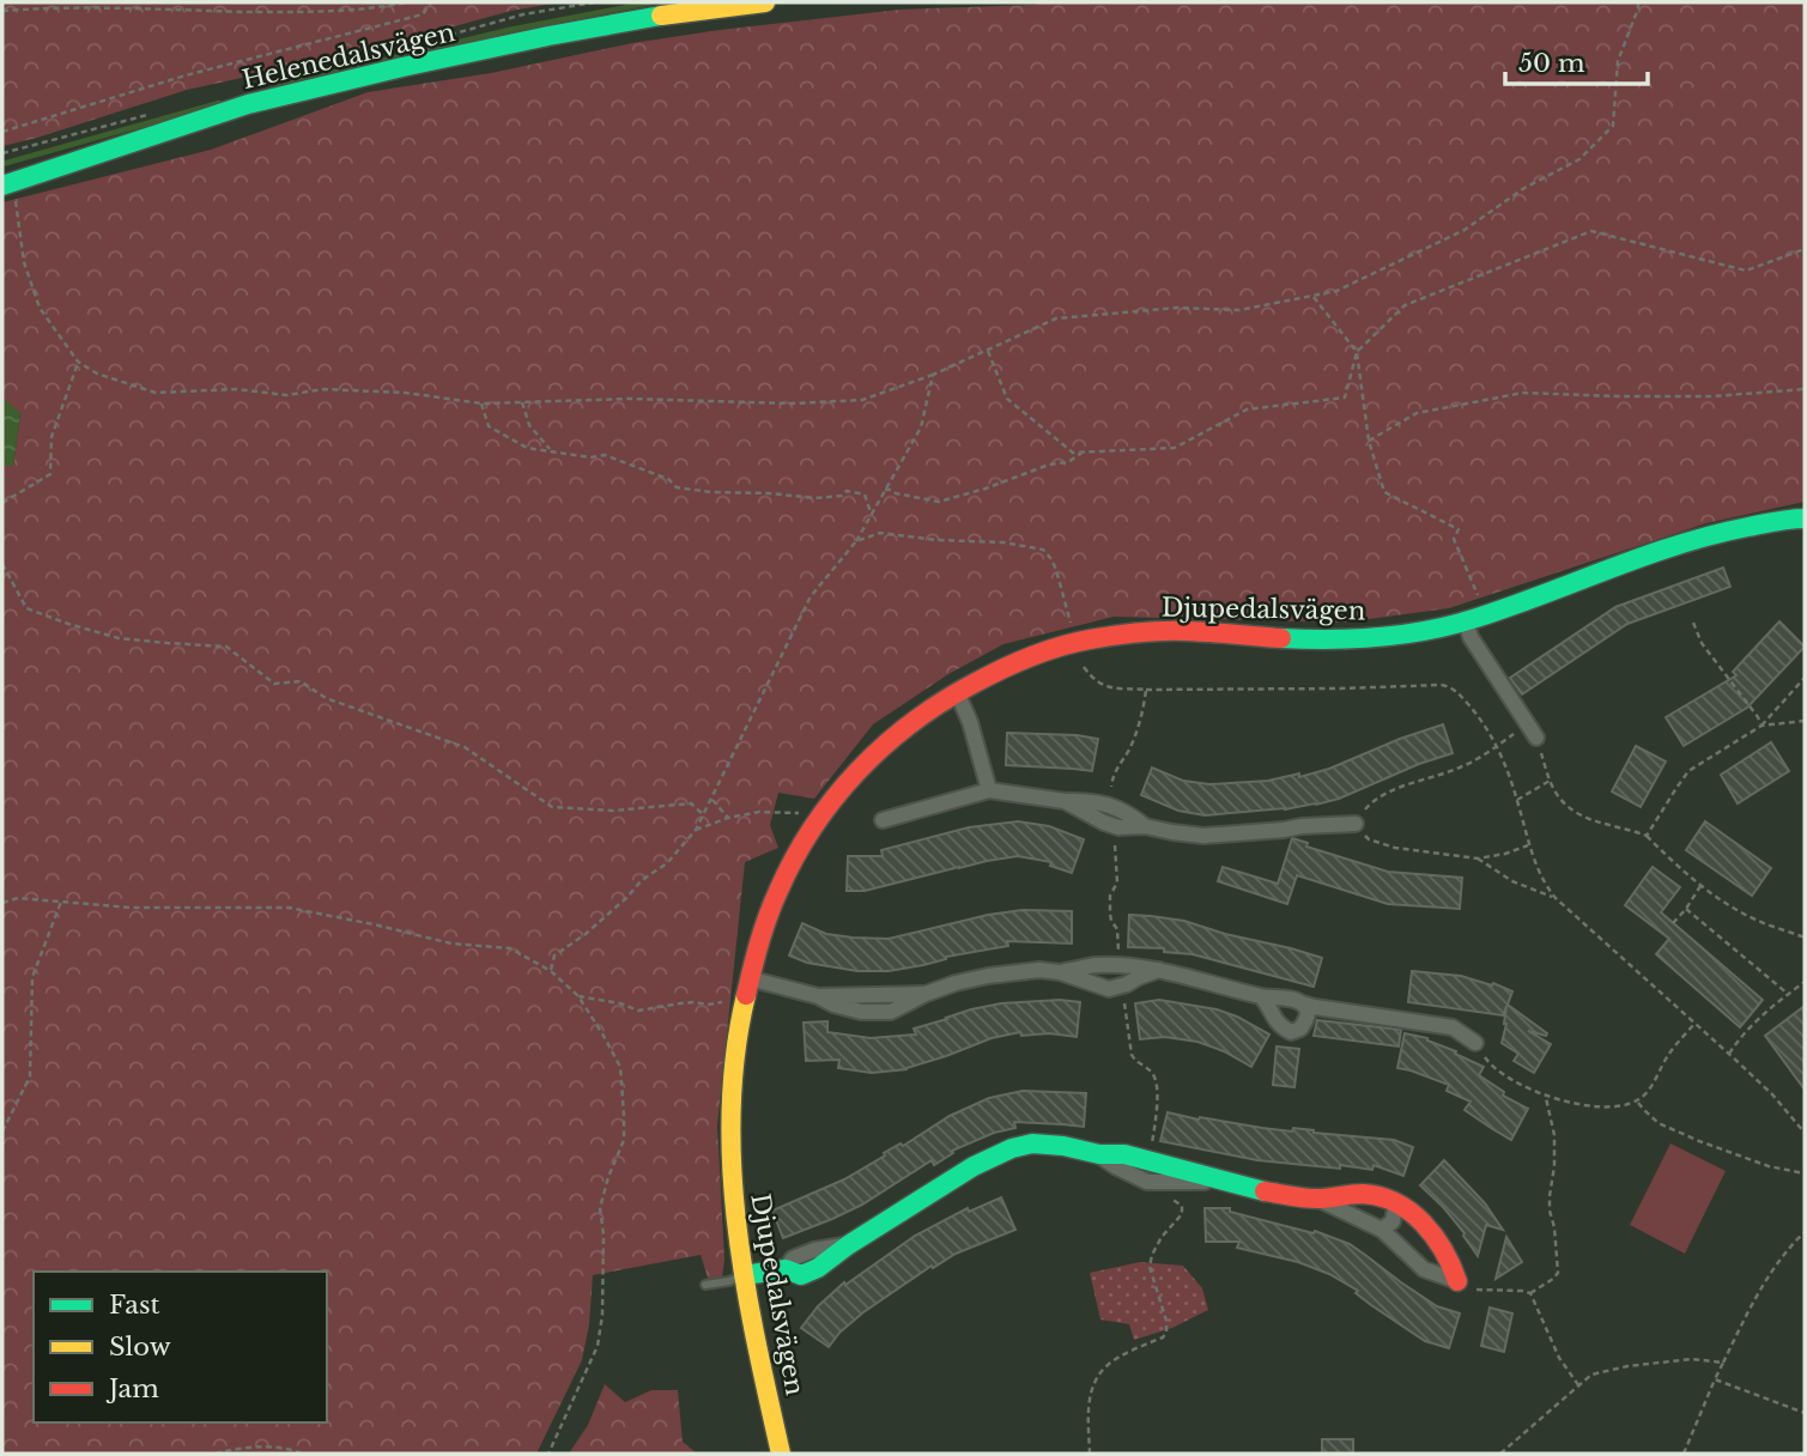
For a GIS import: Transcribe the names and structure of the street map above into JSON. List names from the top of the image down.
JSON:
{
  "streets": {
    "street": ["Helenedalsvägen", "Djupedalsvägen"]
  },
  "legend": ["Fast", "Slow", "Jam"],
  "scale_bar": "50 m"
}
